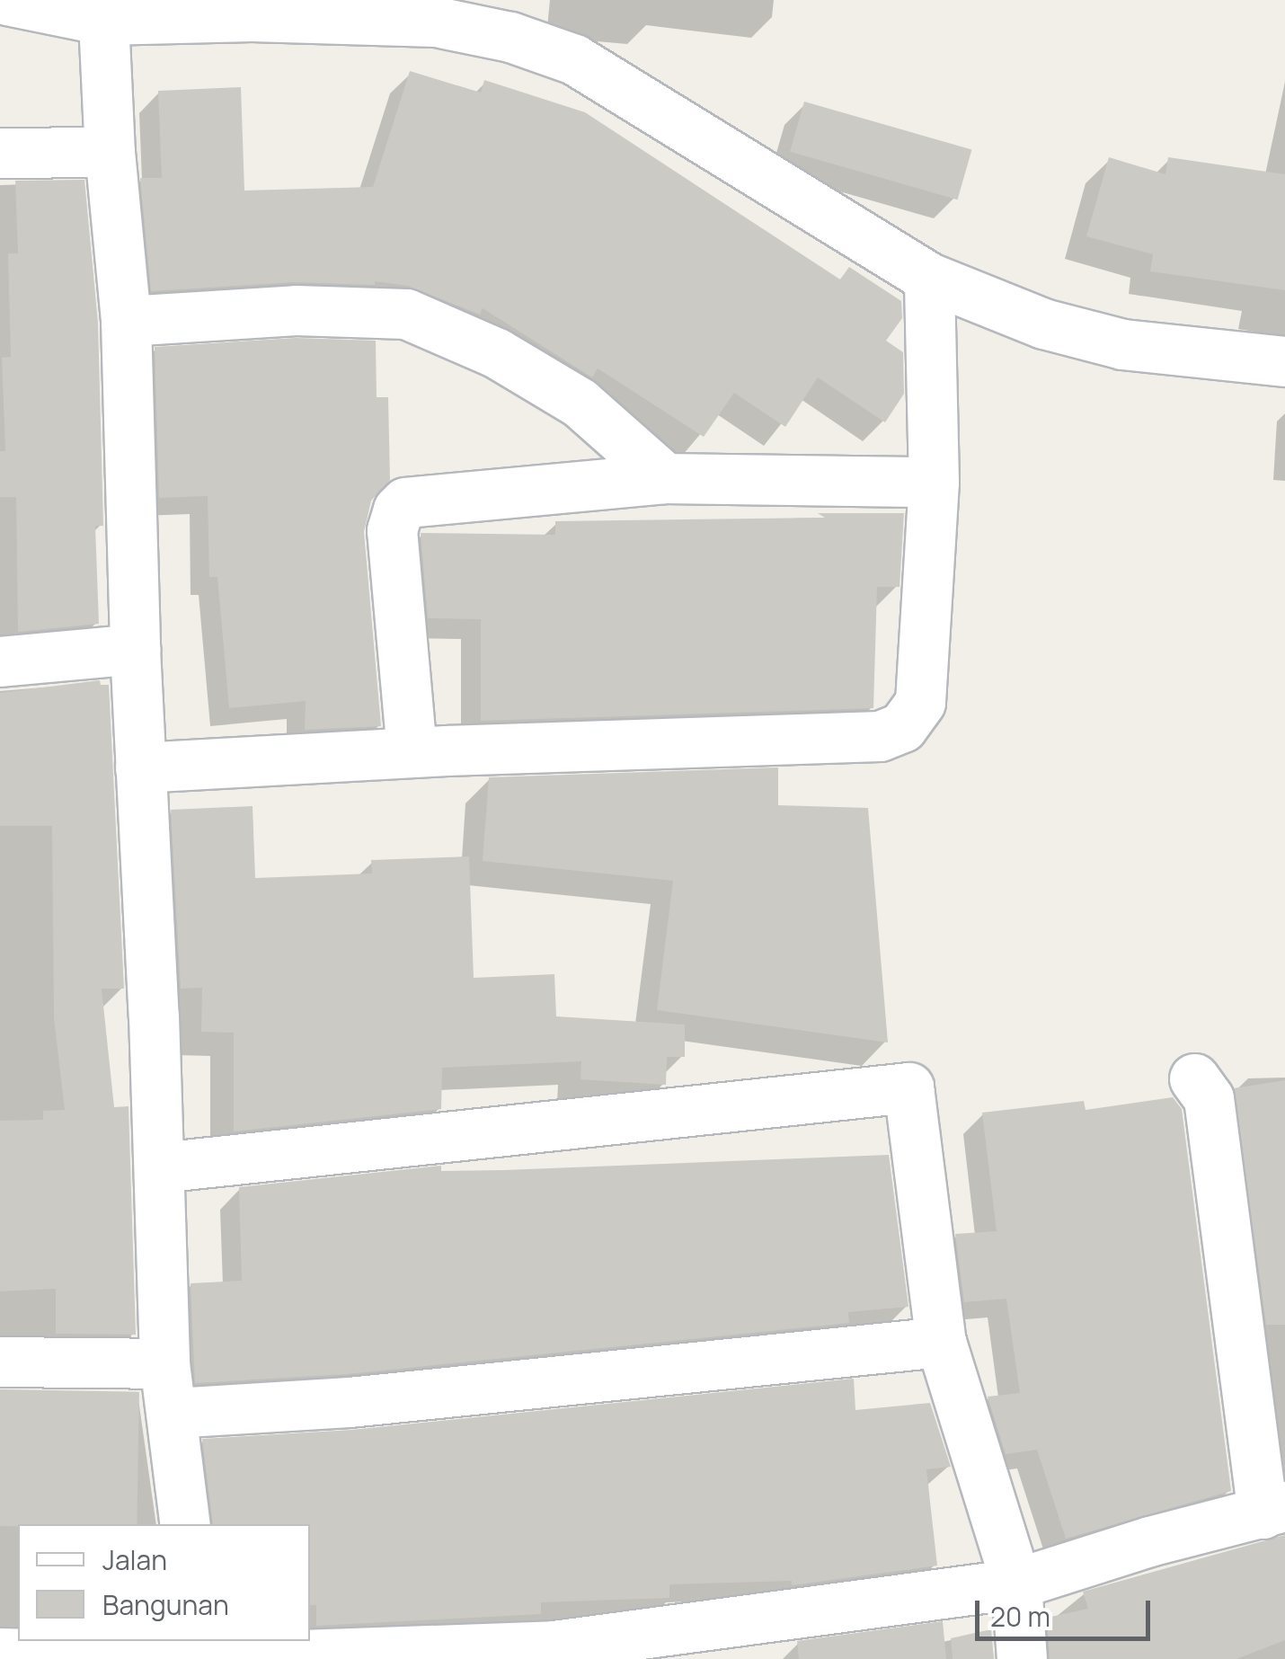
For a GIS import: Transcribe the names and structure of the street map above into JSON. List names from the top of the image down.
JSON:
{
  "legend": ["Jalan", "Bangunan"],
  "scale_bar": "20 m"
}
